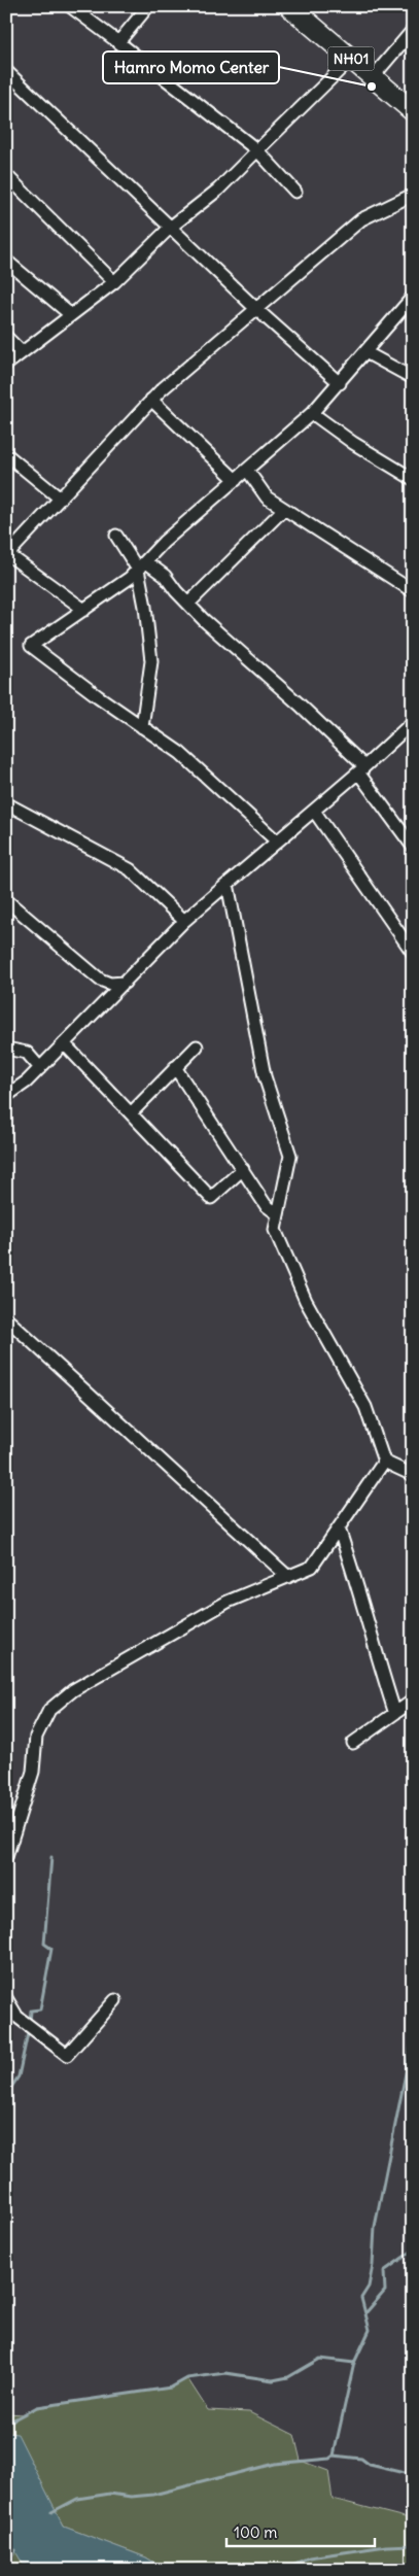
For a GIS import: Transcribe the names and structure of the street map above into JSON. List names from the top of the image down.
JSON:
{
  "streets": {
    "highway": ["NH01"]
  },
  "places": ["Hamro Momo Center"],
  "scale_bar": "100 m"
}
